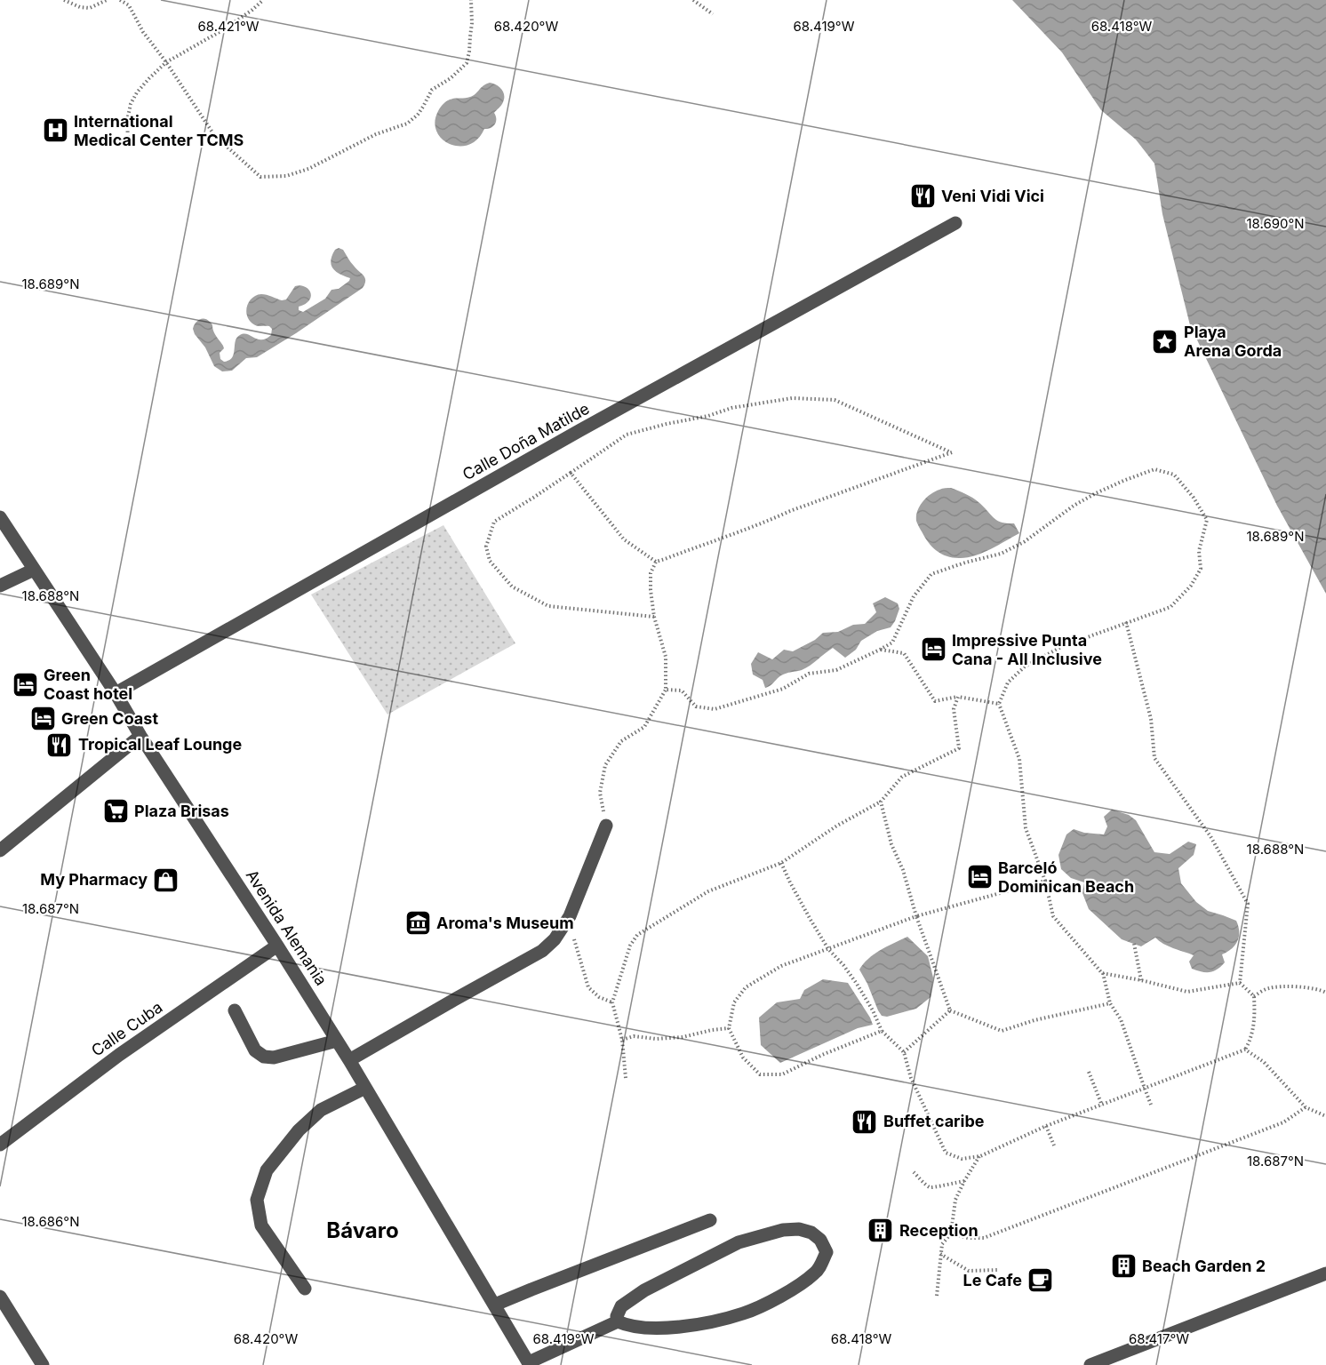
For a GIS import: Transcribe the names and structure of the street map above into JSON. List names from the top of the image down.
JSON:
{
  "streets": {
    "street": ["Calle Doña Matilde", "Avenida Alemania", "Calle Cuba"]
  },
  "crossings": [
    ["Calle Doña Matilde", "Avenida Alemania"],
    ["Avenida Alemania", "Calle Cuba"]
  ],
  "districts": ["Bávaro"],
  "places": {
    "hospital": ["International Medical Center TCMS"],
    "restaurant": ["Veni Vidi Vici", "Tropical Leaf Lounge", "Buffet caribe"],
    "place": ["Playa Arena Gorda"],
    "hotel": [
      "Impressive Punta Cana - All Inclusive",
      "Green Coast hotel",
      "Green Coast",
      "Barceló Dominican Beach"
    ],
    "supermarket": ["Plaza Brisas"],
    "shop": ["My Pharmacy"],
    "museum": ["Aroma's Museum"],
    "building": ["Reception", "Beach Garden 2"],
    "cafe": ["Le Cafe"]
  },
  "coordinates": [
    "68.421°W",
    "68.420°W",
    "68.419°W",
    "68.418°W",
    "18.690°N",
    "18.689°N",
    "18.688°N",
    "18.687°N",
    "18.686°N",
    "68.417°W"
  ]
}
